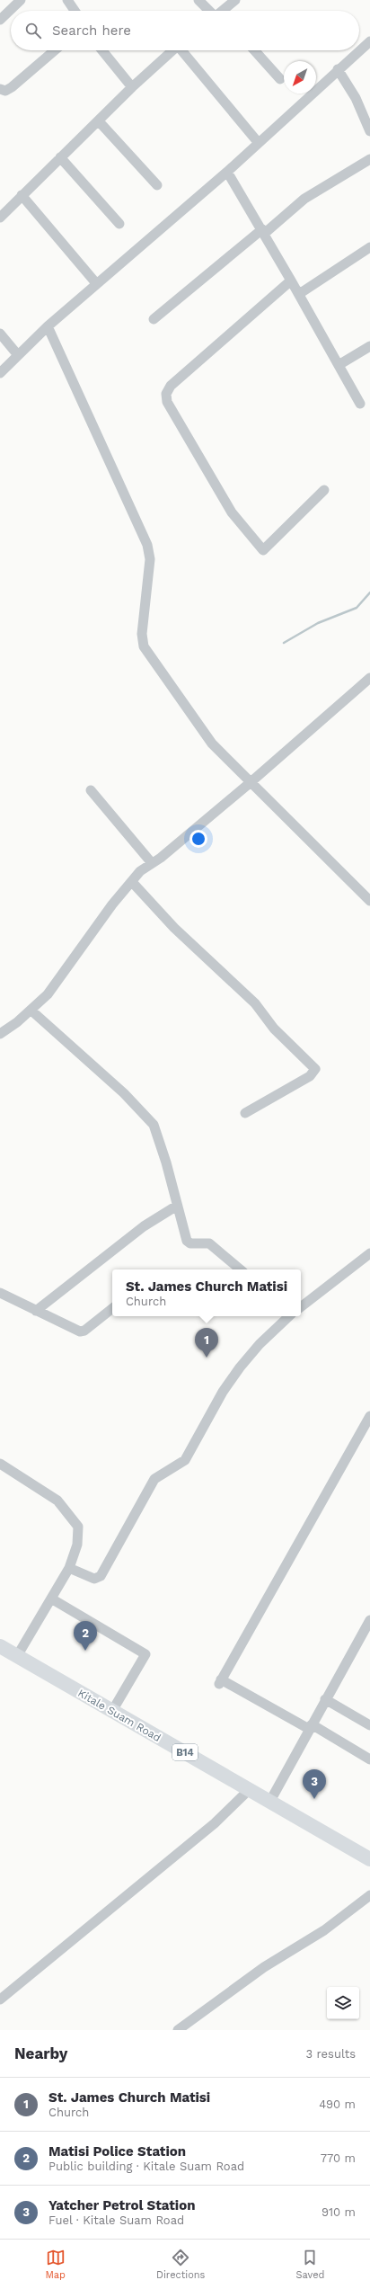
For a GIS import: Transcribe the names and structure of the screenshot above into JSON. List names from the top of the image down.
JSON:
{
  "streets": {
    "highway": ["Kitale Suam Road", "B14"]
  },
  "north": "bottom left",
  "page": {
    "search": "Search here",
    "popup": ["St. James Church Matisi", "Church"],
    "pins": ["1", "2", "3"],
    "heading": ["Nearby", "3 results"],
    "list": [
      {
        "mark": "1",
        "name": "St. James Church Matisi",
        "note": "Church",
        "value": "490 m"
      },
      {
        "mark": "2",
        "name": "Matisi Police Station",
        "note": "Public building · Kitale Suam Road",
        "value": "770 m"
      },
      {
        "mark": "3",
        "name": "Yatcher Petrol Station",
        "note": "Fuel · Kitale Suam Road",
        "value": "910 m"
      }
    ],
    "nav": ["Map", "Directions", "Saved"]
  }
}
